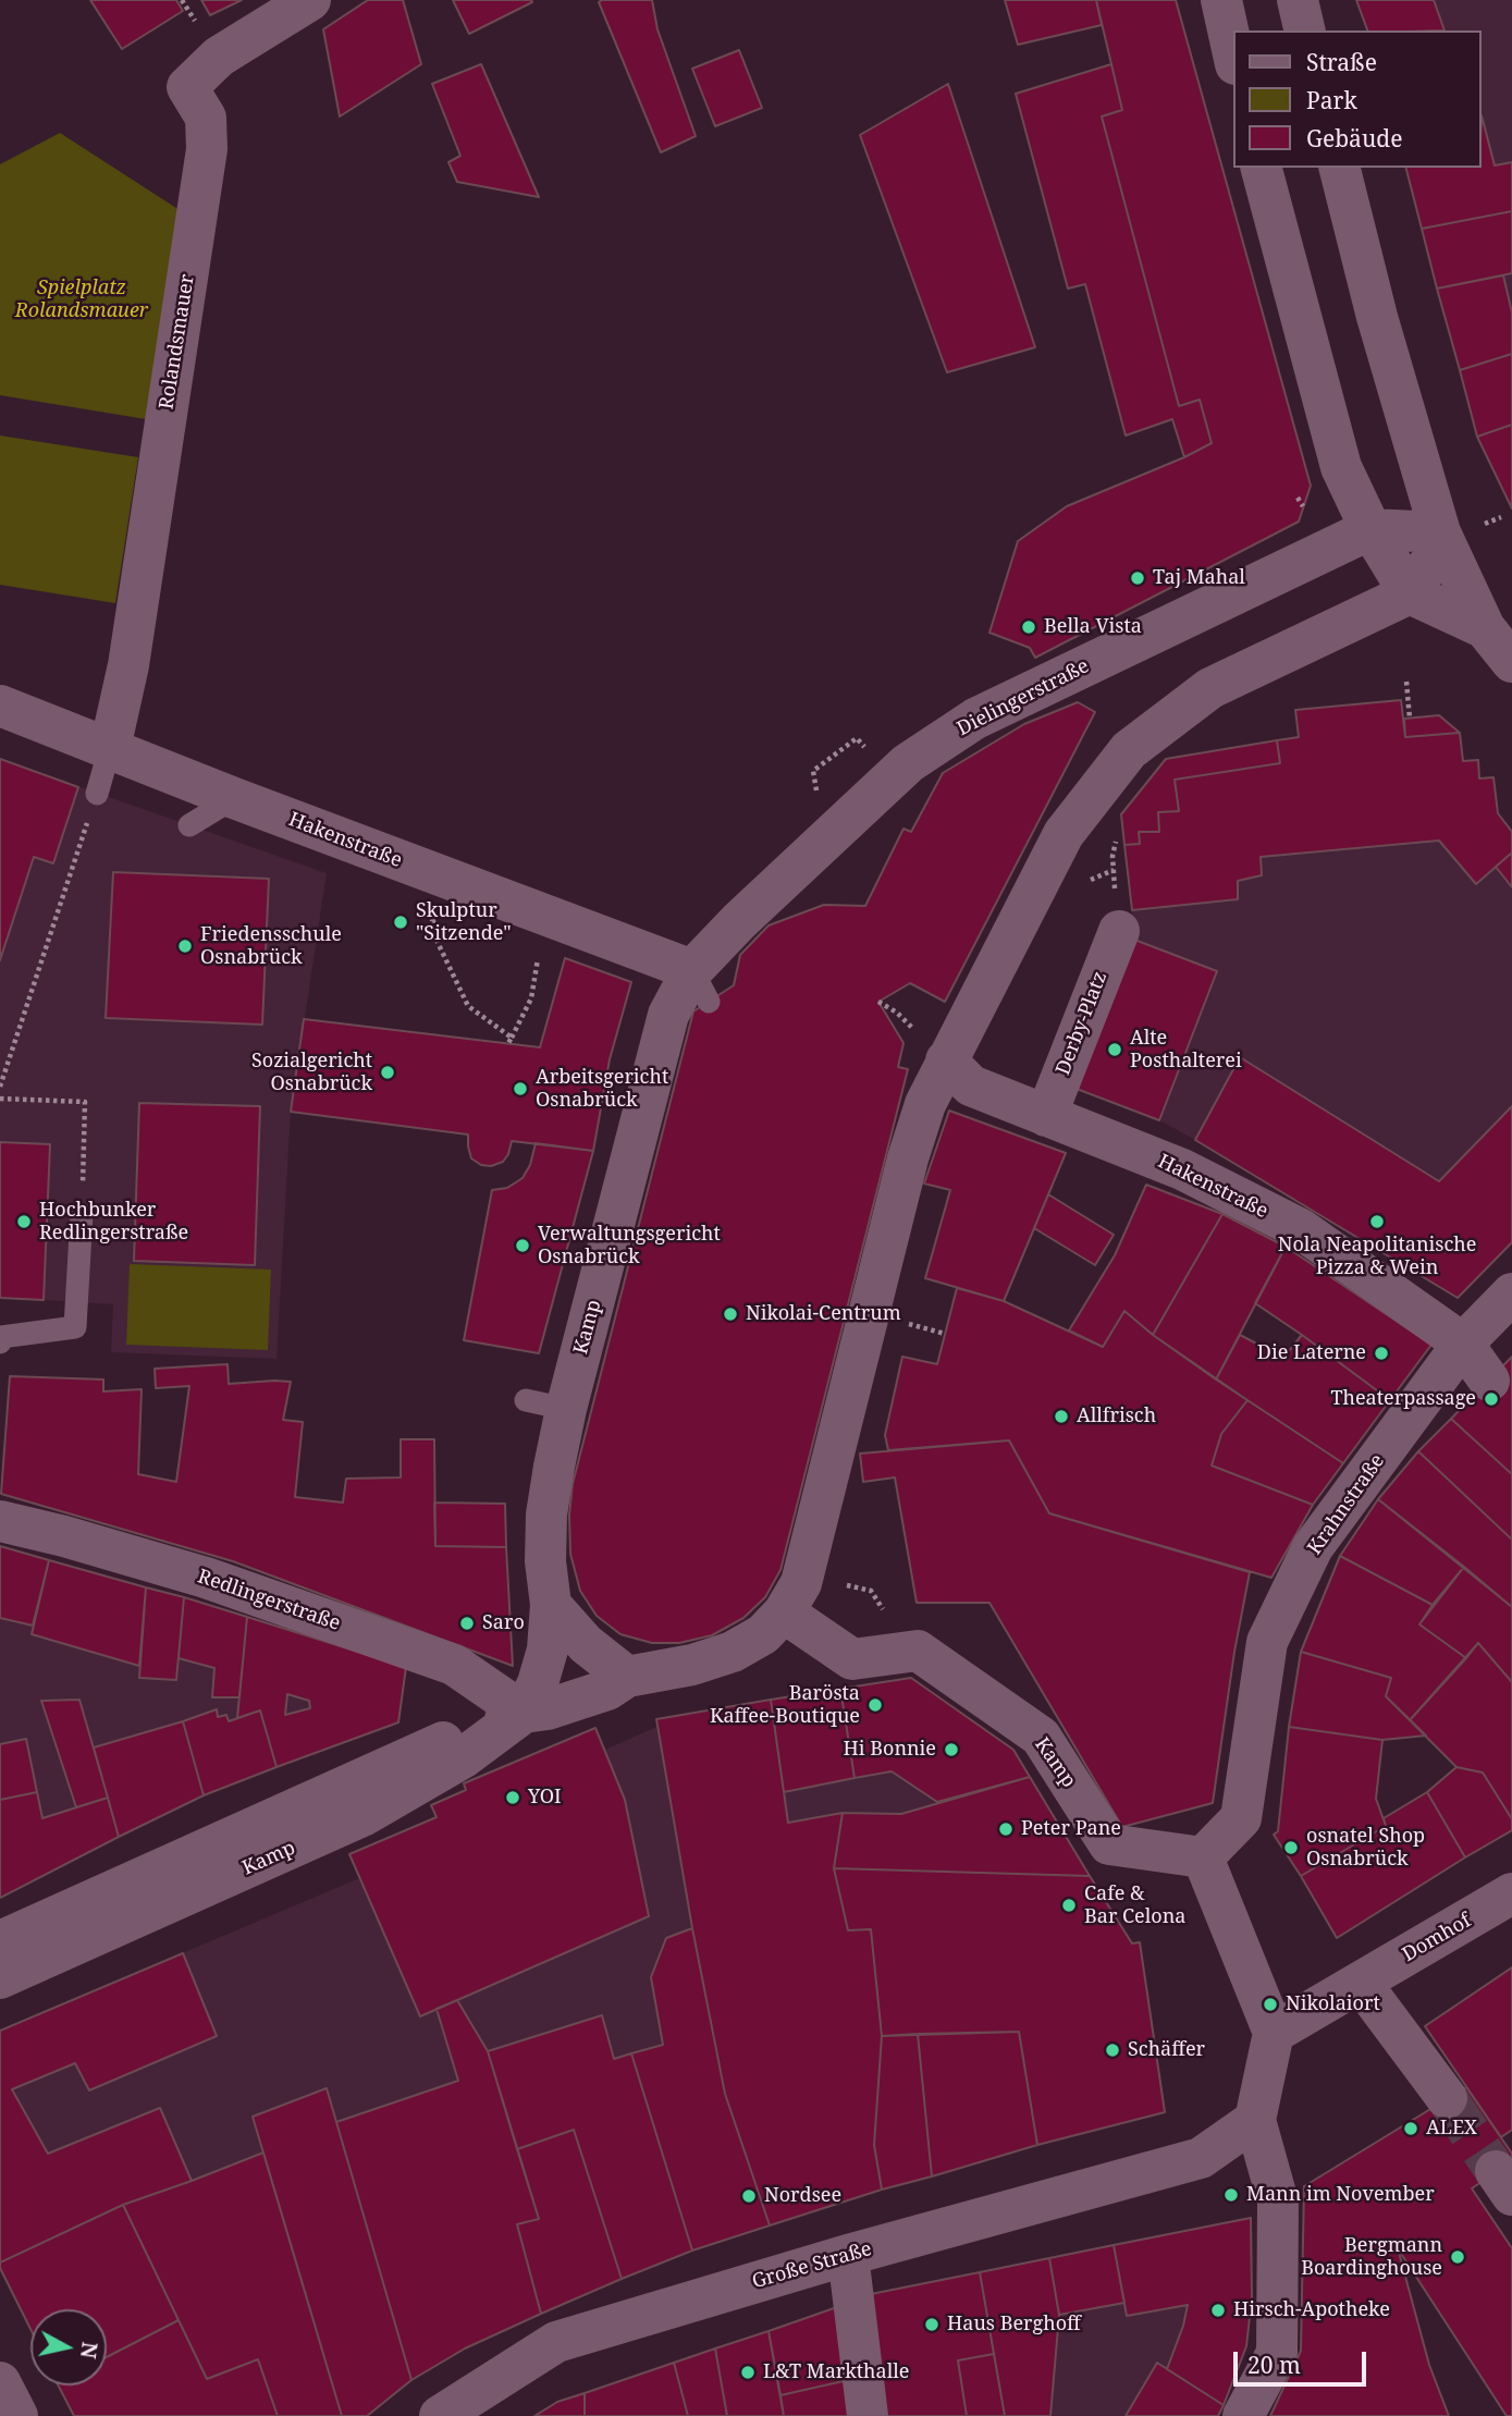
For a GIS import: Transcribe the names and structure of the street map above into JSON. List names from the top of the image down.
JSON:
{
  "streets": {
    "street": [
      "Rolandsmauer",
      "Dielingerstraße",
      "Hakenstraße",
      "Derby-Platz",
      "Kamp",
      "Krahnstraße",
      "Redlingerstraße",
      "Domhof",
      "Große Straße"
    ]
  },
  "crossings": [
    ["Rolandsmauer", "Hakenstraße"],
    ["Dielingerstraße", "Hakenstraße"],
    ["Dielingerstraße", "Kamp"],
    ["Hakenstraße", "Derby-Platz"],
    ["Hakenstraße", "Kamp"],
    ["Hakenstraße", "Krahnstraße"],
    ["Kamp", "Krahnstraße"],
    ["Kamp", "Redlingerstraße"]
  ],
  "parks": ["Spielplatz Rolandsmauer"],
  "places": [
    "Taj Mahal",
    "Bella Vista",
    "Skulptur \"Sitzende\"",
    "Friedensschule Osnabrück",
    "Alte Posthalterei",
    "Sozialgericht Osnabrück",
    "Arbeitsgericht Osnabrück",
    "Hochbunker Redlingerstraße",
    "Nola Neapolitanische Pizza & Wein",
    "Verwaltungsgericht Osnabrück",
    "Nikolai-Centrum",
    "Die Laterne",
    "Theaterpassage",
    "Allfrisch",
    "Saro",
    "Barösta Kaffee-Boutique",
    "Hi Bonnie",
    "YOI",
    "Peter Pane",
    "osnatel Shop Osnabrück",
    "Cafe & Bar Celona",
    "Nikolaiort",
    "Schäffer",
    "ALEX",
    "Mann im November",
    "Nordsee",
    "Bergmann Boardinghouse",
    "Hirsch-Apotheke",
    "Haus Berghoff",
    "L&T Markthalle"
  ],
  "legend": ["Straße", "Park", "Gebäude"],
  "scale_bar": "20 m",
  "north": "right"
}
